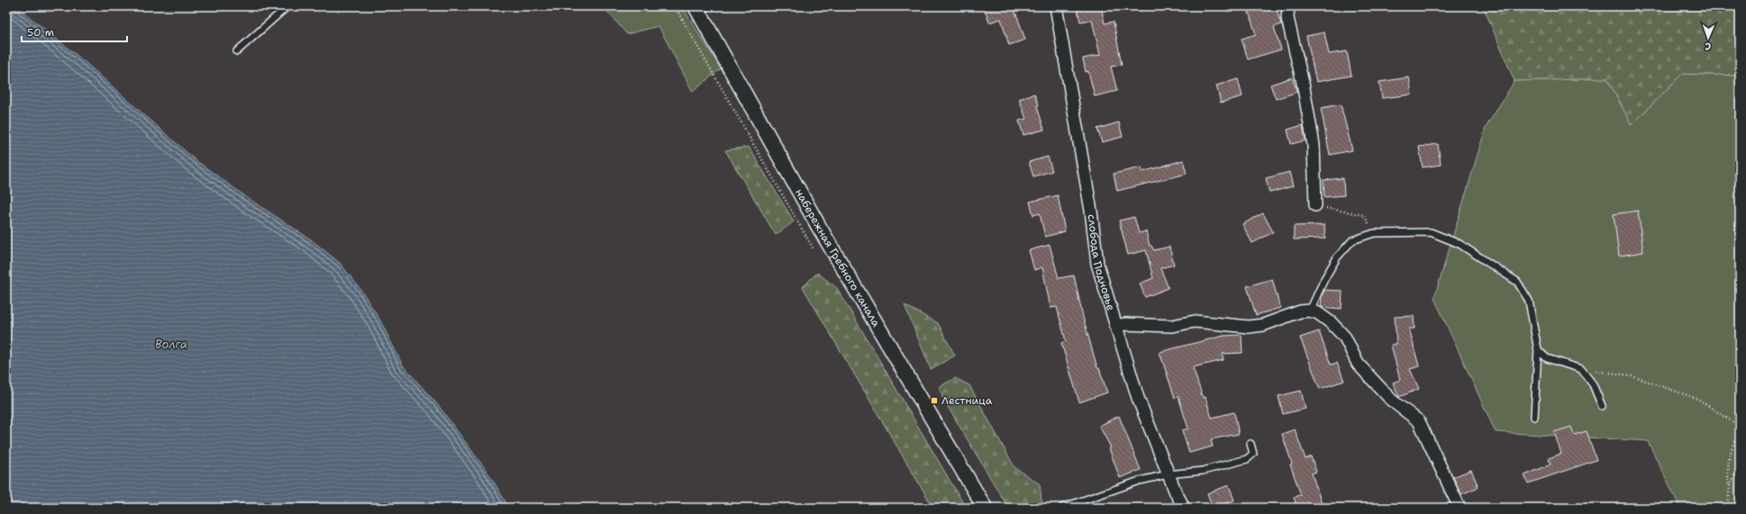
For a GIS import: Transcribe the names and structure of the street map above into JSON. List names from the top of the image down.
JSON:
{
  "streets": {
    "street": ["набережная Гребного канала", "слобода Подновье"]
  },
  "water": ["Волга"],
  "places": {
    "transit": ["Лестница"]
  },
  "scale_bar": "50 m",
  "north": "bottom"
}
